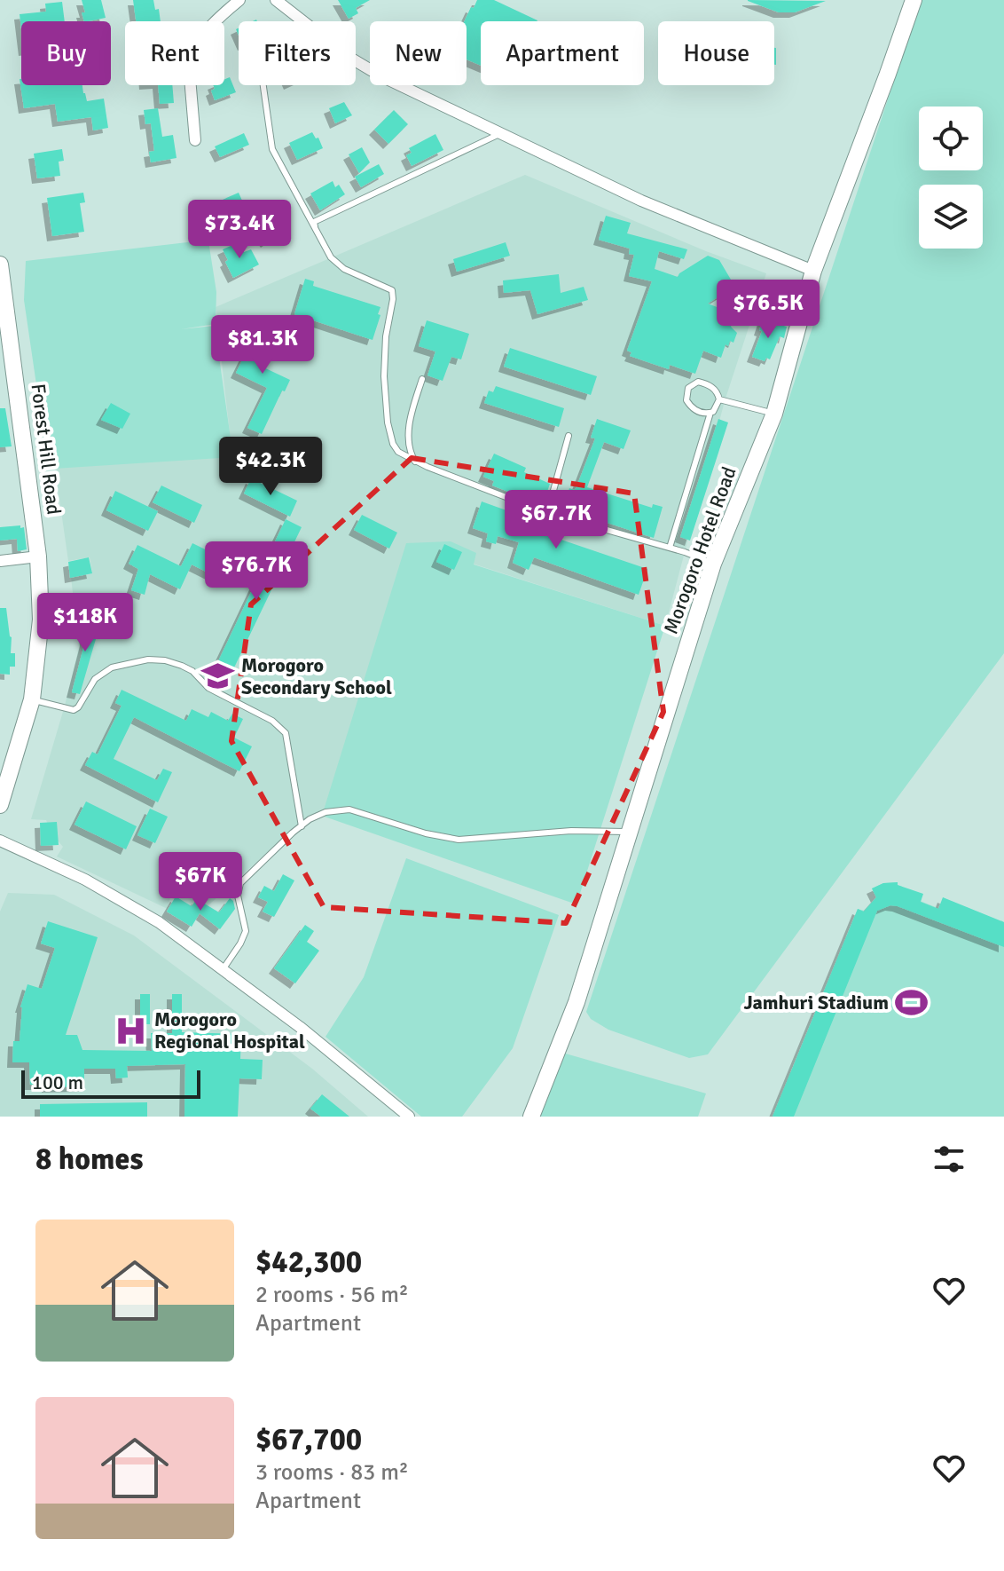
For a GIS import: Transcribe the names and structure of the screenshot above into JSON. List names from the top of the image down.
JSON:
{
  "streets": {
    "street": ["Forest Hill Road", "Morogoro Hotel Road"]
  },
  "places": {
    "school or university": ["Morogoro Secondary School"],
    "sports": ["Jamhuri Stadium"],
    "hospital": ["Morogoro Regional Hospital"]
  },
  "scale_bar": "100 m",
  "page": {
    "chip": [
      "Buy",
      "Rent",
      "Filters",
      "New",
      "Apartment",
      "House"
    ],
    "price": [
      "$73.4K",
      "$76.5K",
      "$81.3K",
      "$42.3K",
      "$67.7K",
      "$76.7K",
      "$118K",
      "$67K"
    ],
    "scale": "100 m",
    "heading": "8 homes",
    "list": [
      {
        "name": "$42,300",
        "note": "2 rooms · 56 m² · Apartment"
      },
      {
        "name": "$67,700",
        "note": "3 rooms · 83 m² · Apartment"
      }
    ]
  }
}
